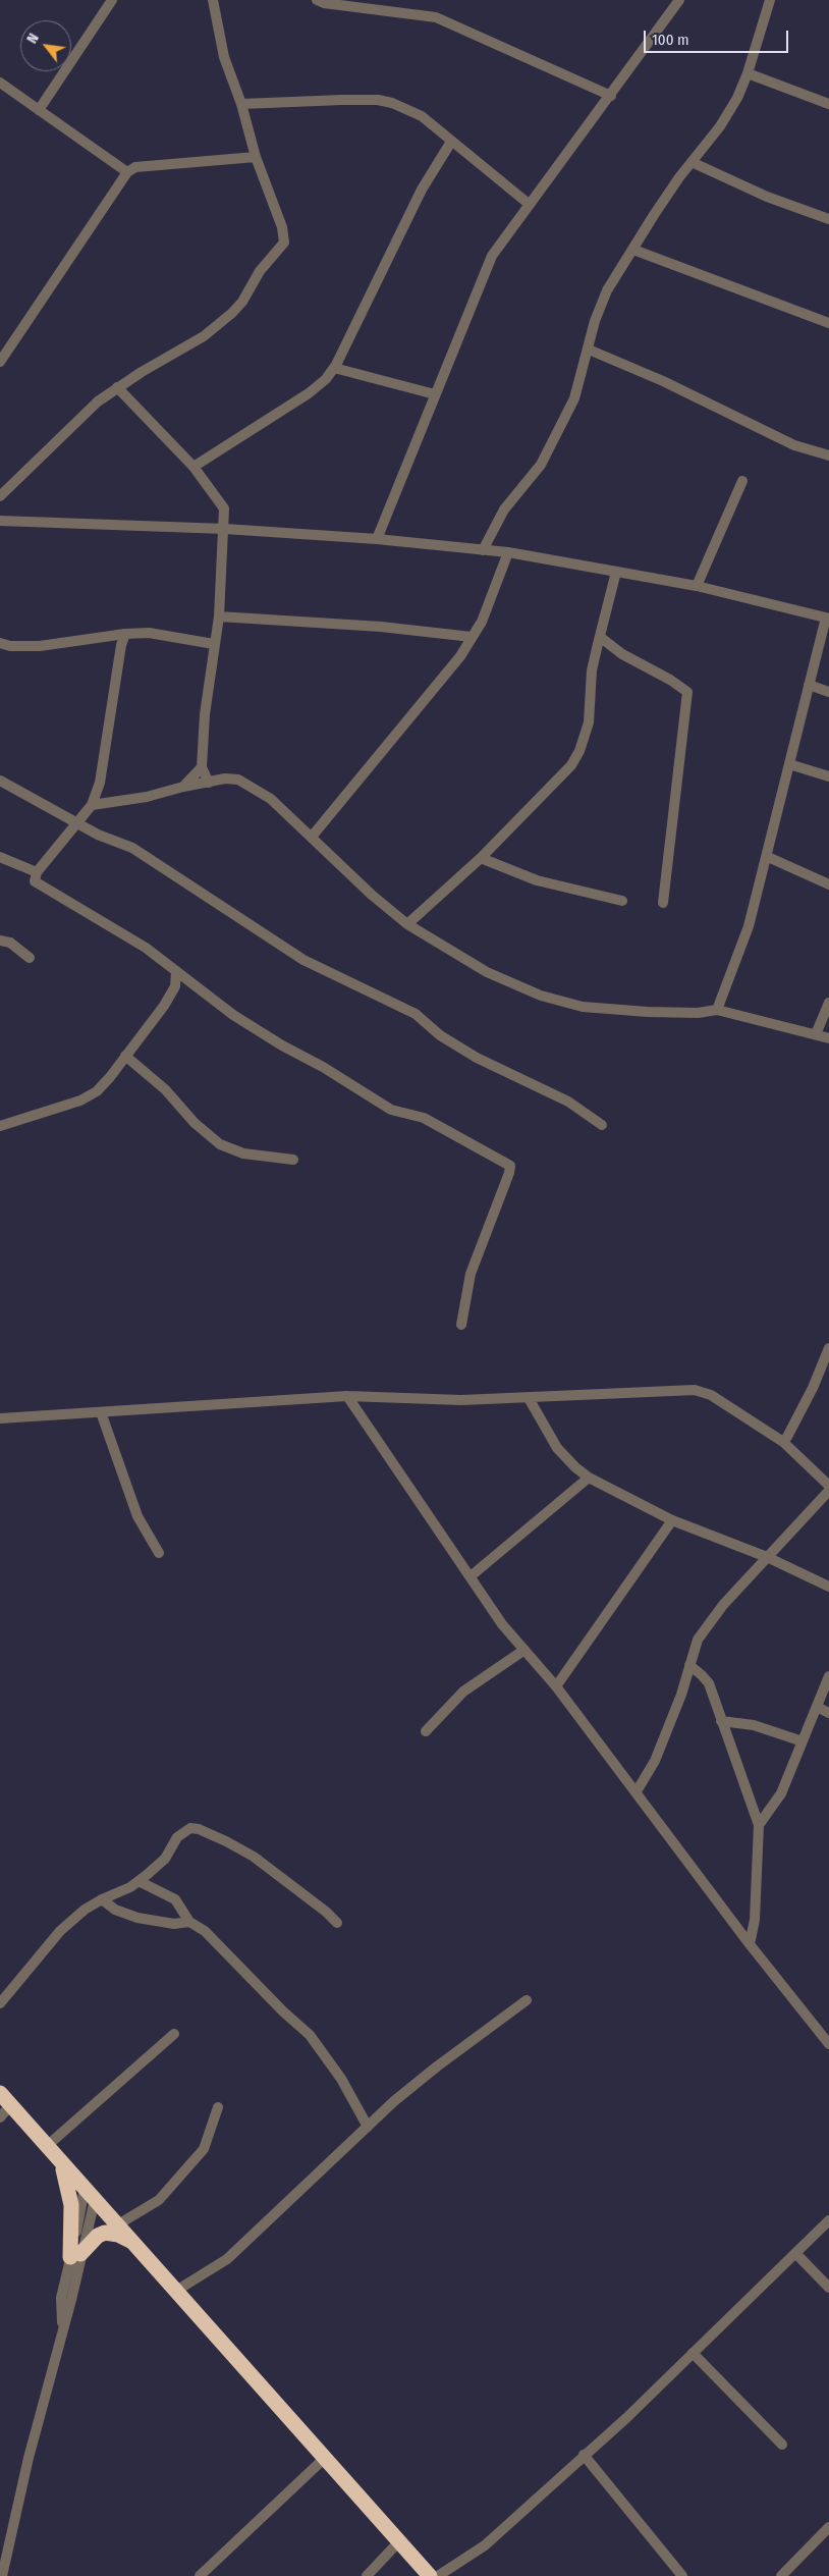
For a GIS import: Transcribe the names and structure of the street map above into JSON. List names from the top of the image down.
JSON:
{
  "scale_bar": "100 m",
  "north": "top left"
}
